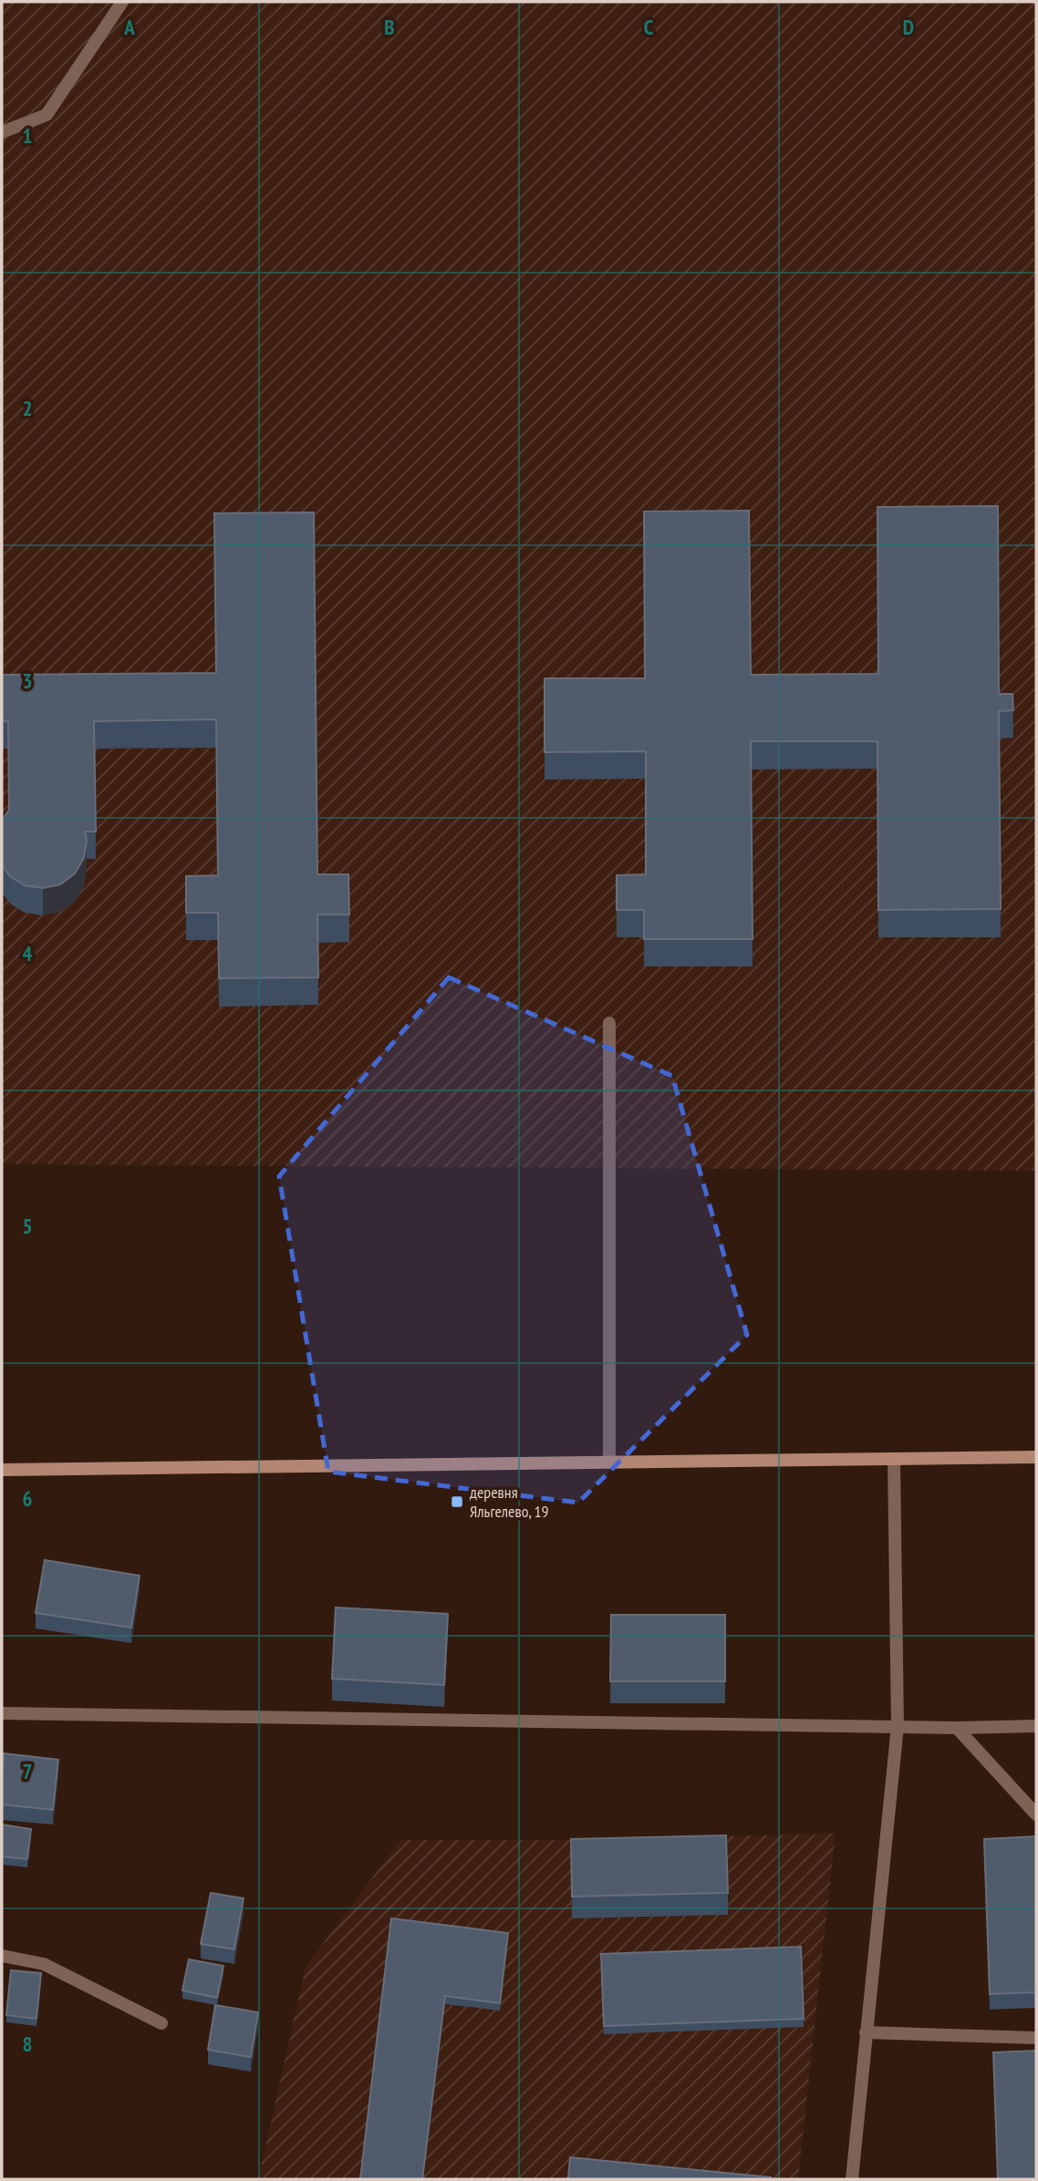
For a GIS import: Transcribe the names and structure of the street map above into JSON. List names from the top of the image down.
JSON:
{
  "places": {
    "transit": ["деревня Яльгелево, 19"]
  },
  "grid": {
    "columns": [
      "A",
      "B",
      "C",
      "D"
    ],
    "rows": [
      "1",
      "2",
      "3",
      "4",
      "5",
      "6",
      "7",
      "8"
    ]
  }
}
